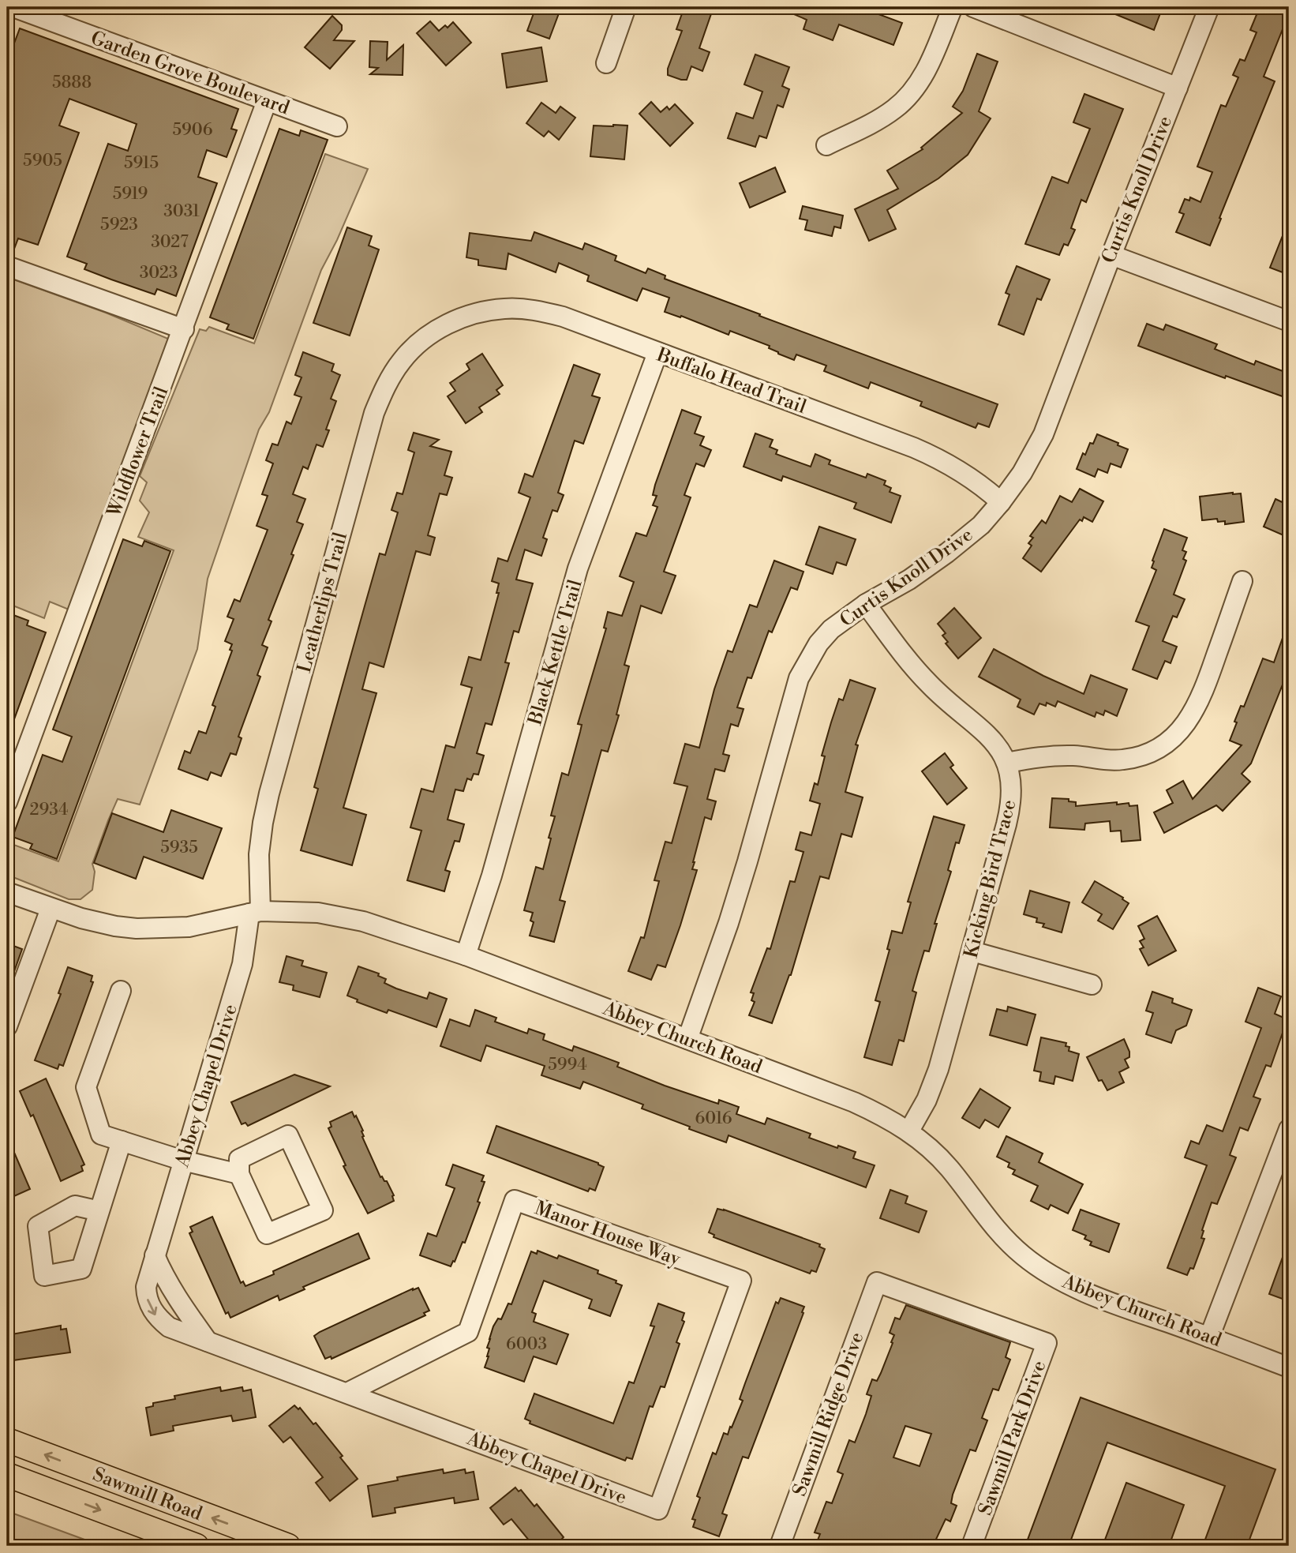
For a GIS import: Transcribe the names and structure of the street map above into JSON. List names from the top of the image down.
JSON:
{
  "streets": {
    "main road": ["Sawmill Road"],
    "street": [
      "Garden Grove Boulevard",
      "Curtis Knoll Drive",
      "Buffalo Head Trail",
      "Wildflower Trail",
      "Leatherlips Trail",
      "Black Kettle Trail",
      "Kicking Bird Trace",
      "Abbey Church Road",
      "Abbey Chapel Drive",
      "Manor House Way",
      "Sawmill Ridge Drive",
      "Sawmill Park Drive"
    ]
  },
  "crossings": [
    ["Garden Grove Boulevard", "Wildflower Trail"],
    ["Curtis Knoll Drive", "Buffalo Head Trail"],
    ["Curtis Knoll Drive", "Kicking Bird Trace"],
    ["Curtis Knoll Drive", "Abbey Church Road"],
    ["Buffalo Head Trail", "Leatherlips Trail"],
    ["Buffalo Head Trail", "Black Kettle Trail"],
    ["Leatherlips Trail", "Abbey Church Road"],
    ["Leatherlips Trail", "Abbey Chapel Drive"],
    ["Black Kettle Trail", "Abbey Church Road"],
    ["Kicking Bird Trace", "Abbey Church Road"],
    ["Abbey Church Road", "Abbey Chapel Drive"],
    ["Abbey Chapel Drive", "Manor House Way"],
    ["Sawmill Ridge Drive", "Sawmill Park Drive"]
  ],
  "house_numbers": [
    "5888",
    "5906",
    "5905",
    "5915",
    "5919",
    "3031",
    "5923",
    "3027",
    "3023",
    "2934",
    "5935",
    "5994",
    "6016",
    "6003"
  ]
}
